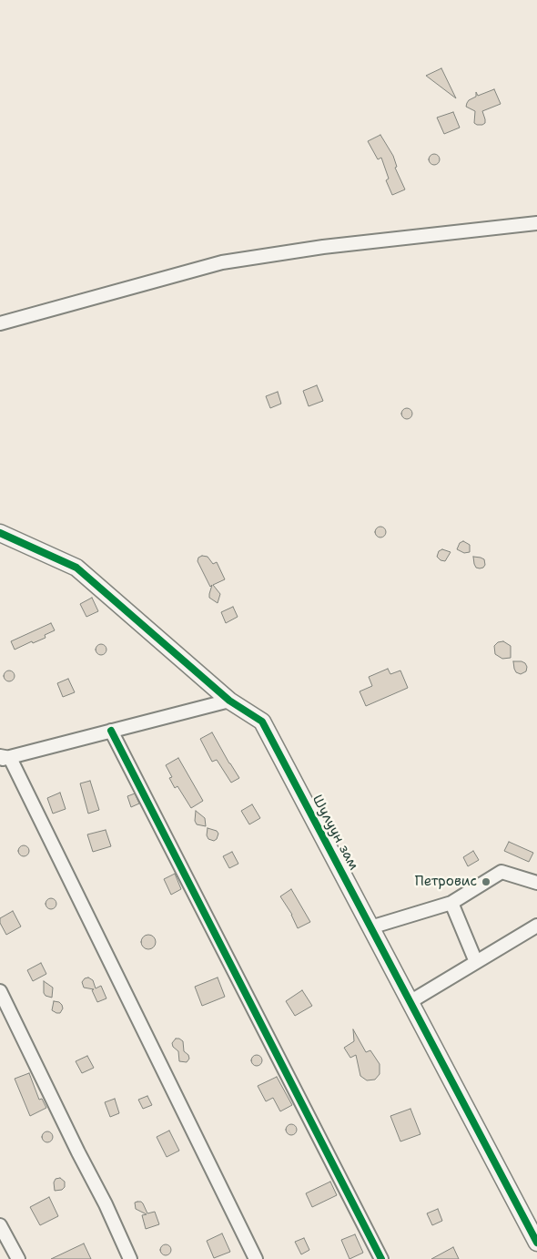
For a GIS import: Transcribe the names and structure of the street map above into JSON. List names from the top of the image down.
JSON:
{
  "streets": {
    "street": ["Шулуун зам"]
  },
  "places": ["Петровис"]
}
